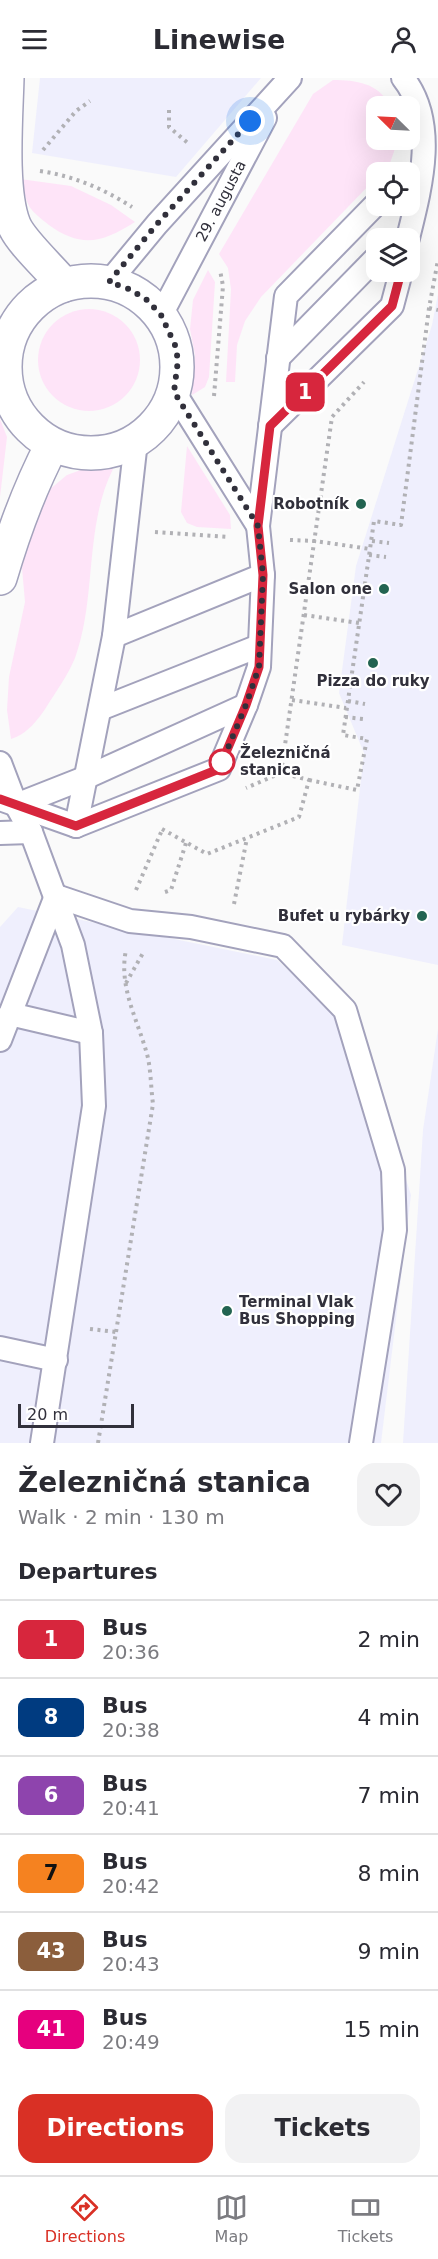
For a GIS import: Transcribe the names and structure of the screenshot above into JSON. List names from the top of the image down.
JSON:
{
  "streets": {
    "lane": ["29. augusta"]
  },
  "places": [
    "Robotník",
    "Salon one",
    "Pizza do ruky",
    "Železničná stanica",
    "Bufet u rybárky",
    "Terminal Vlak Bus Shopping"
  ],
  "lines": ["bus line 1"],
  "scale_bar": "20 m",
  "north": "top left",
  "page": {
    "header": "Linewise",
    "on_map": "1",
    "scale": "20 m",
    "heading": [
      ["Železničná stanica", "Walk · 2 min · 130 m"],
      "Departures"
    ],
    "list": [
      {
        "mark": "1",
        "name": "Bus",
        "note": "20:36",
        "value": "2 min"
      },
      {
        "mark": "8",
        "name": "Bus",
        "note": "20:38",
        "value": "4 min"
      },
      {
        "mark": "6",
        "name": "Bus",
        "note": "20:41",
        "value": "7 min"
      },
      {
        "mark": "7",
        "name": "Bus",
        "note": "20:42",
        "value": "8 min"
      },
      {
        "mark": "43",
        "name": "Bus",
        "note": "20:43",
        "value": "9 min"
      },
      {
        "mark": "41",
        "name": "Bus",
        "note": "20:49",
        "value": "15 min"
      }
    ],
    "buttons": ["Directions", "Tickets"],
    "tabs": ["Directions", "Map", "Tickets"]
  }
}
